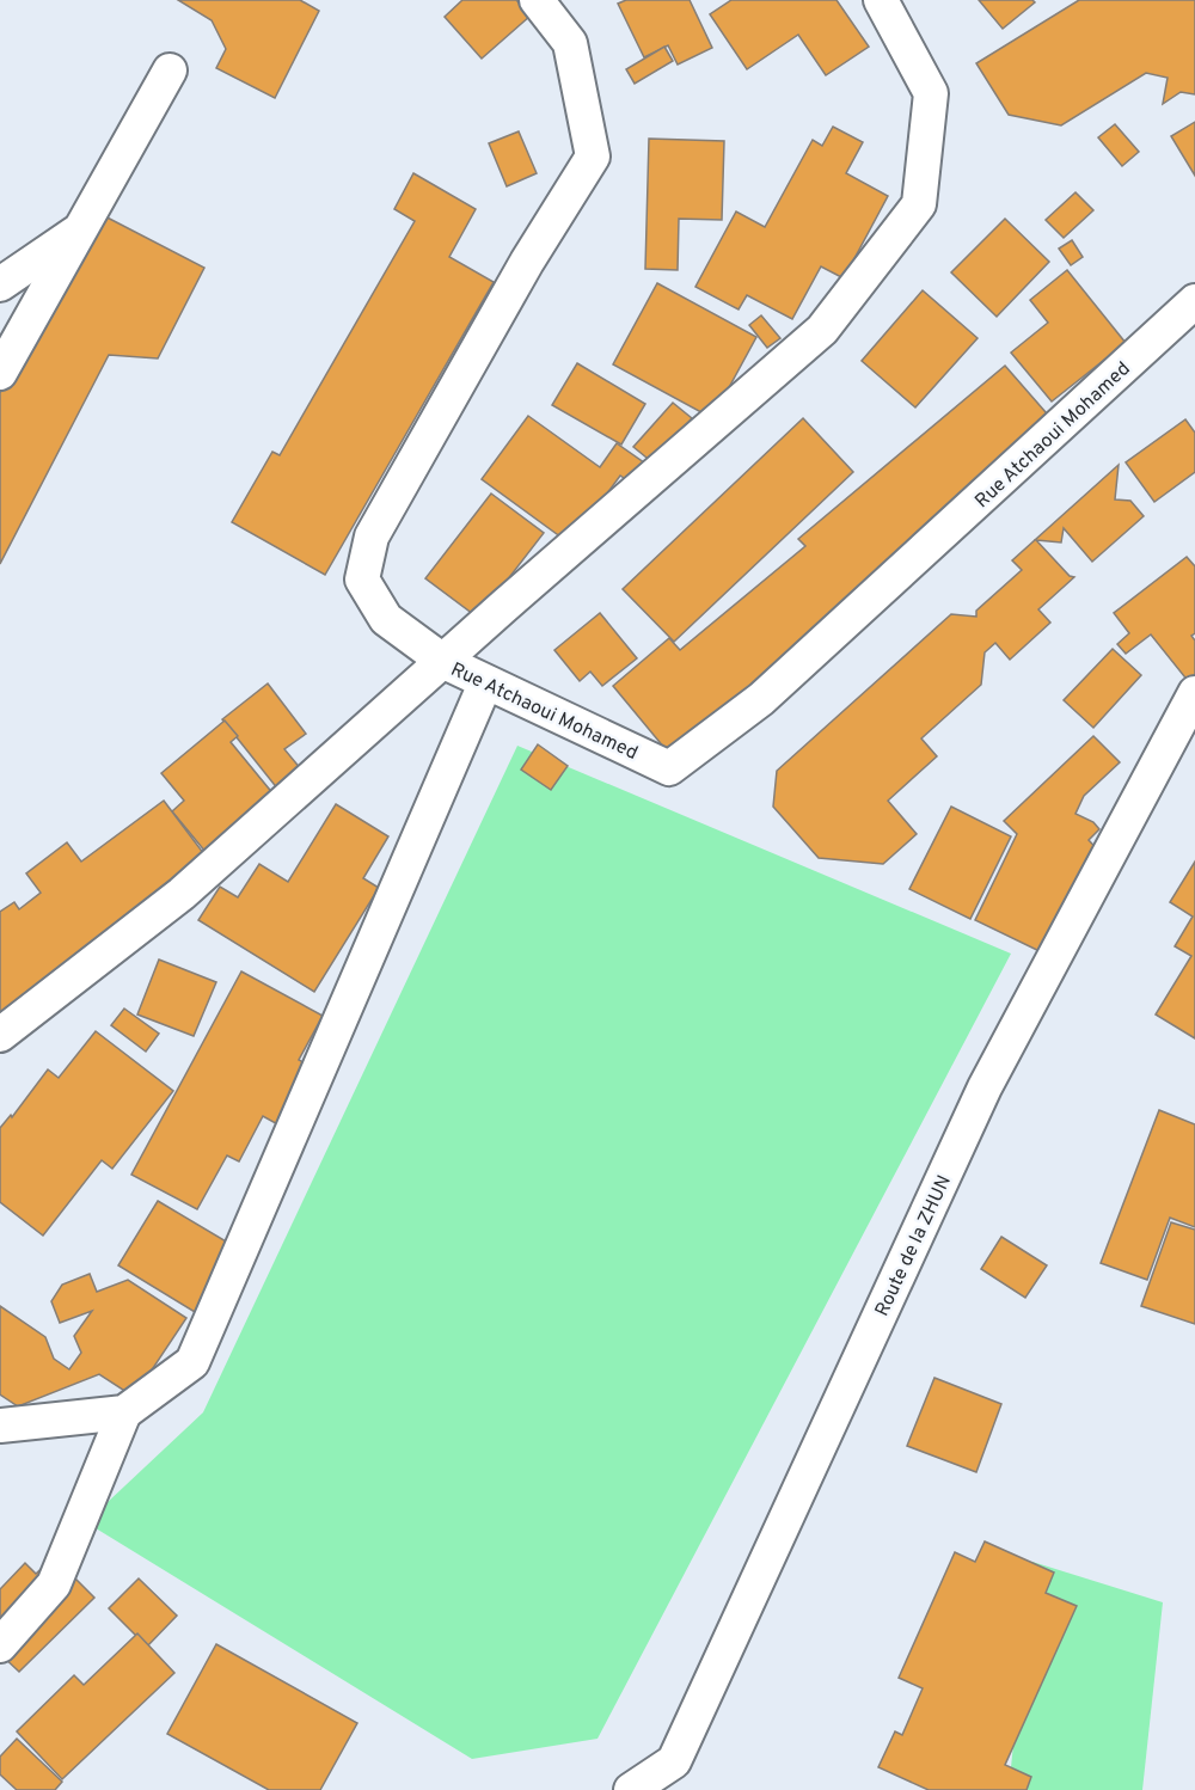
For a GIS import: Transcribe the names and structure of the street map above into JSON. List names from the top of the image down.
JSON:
{
  "streets": {
    "street": ["Rue Atchaoui Mohamed", "Route de la ZHUN"]
  }
}
